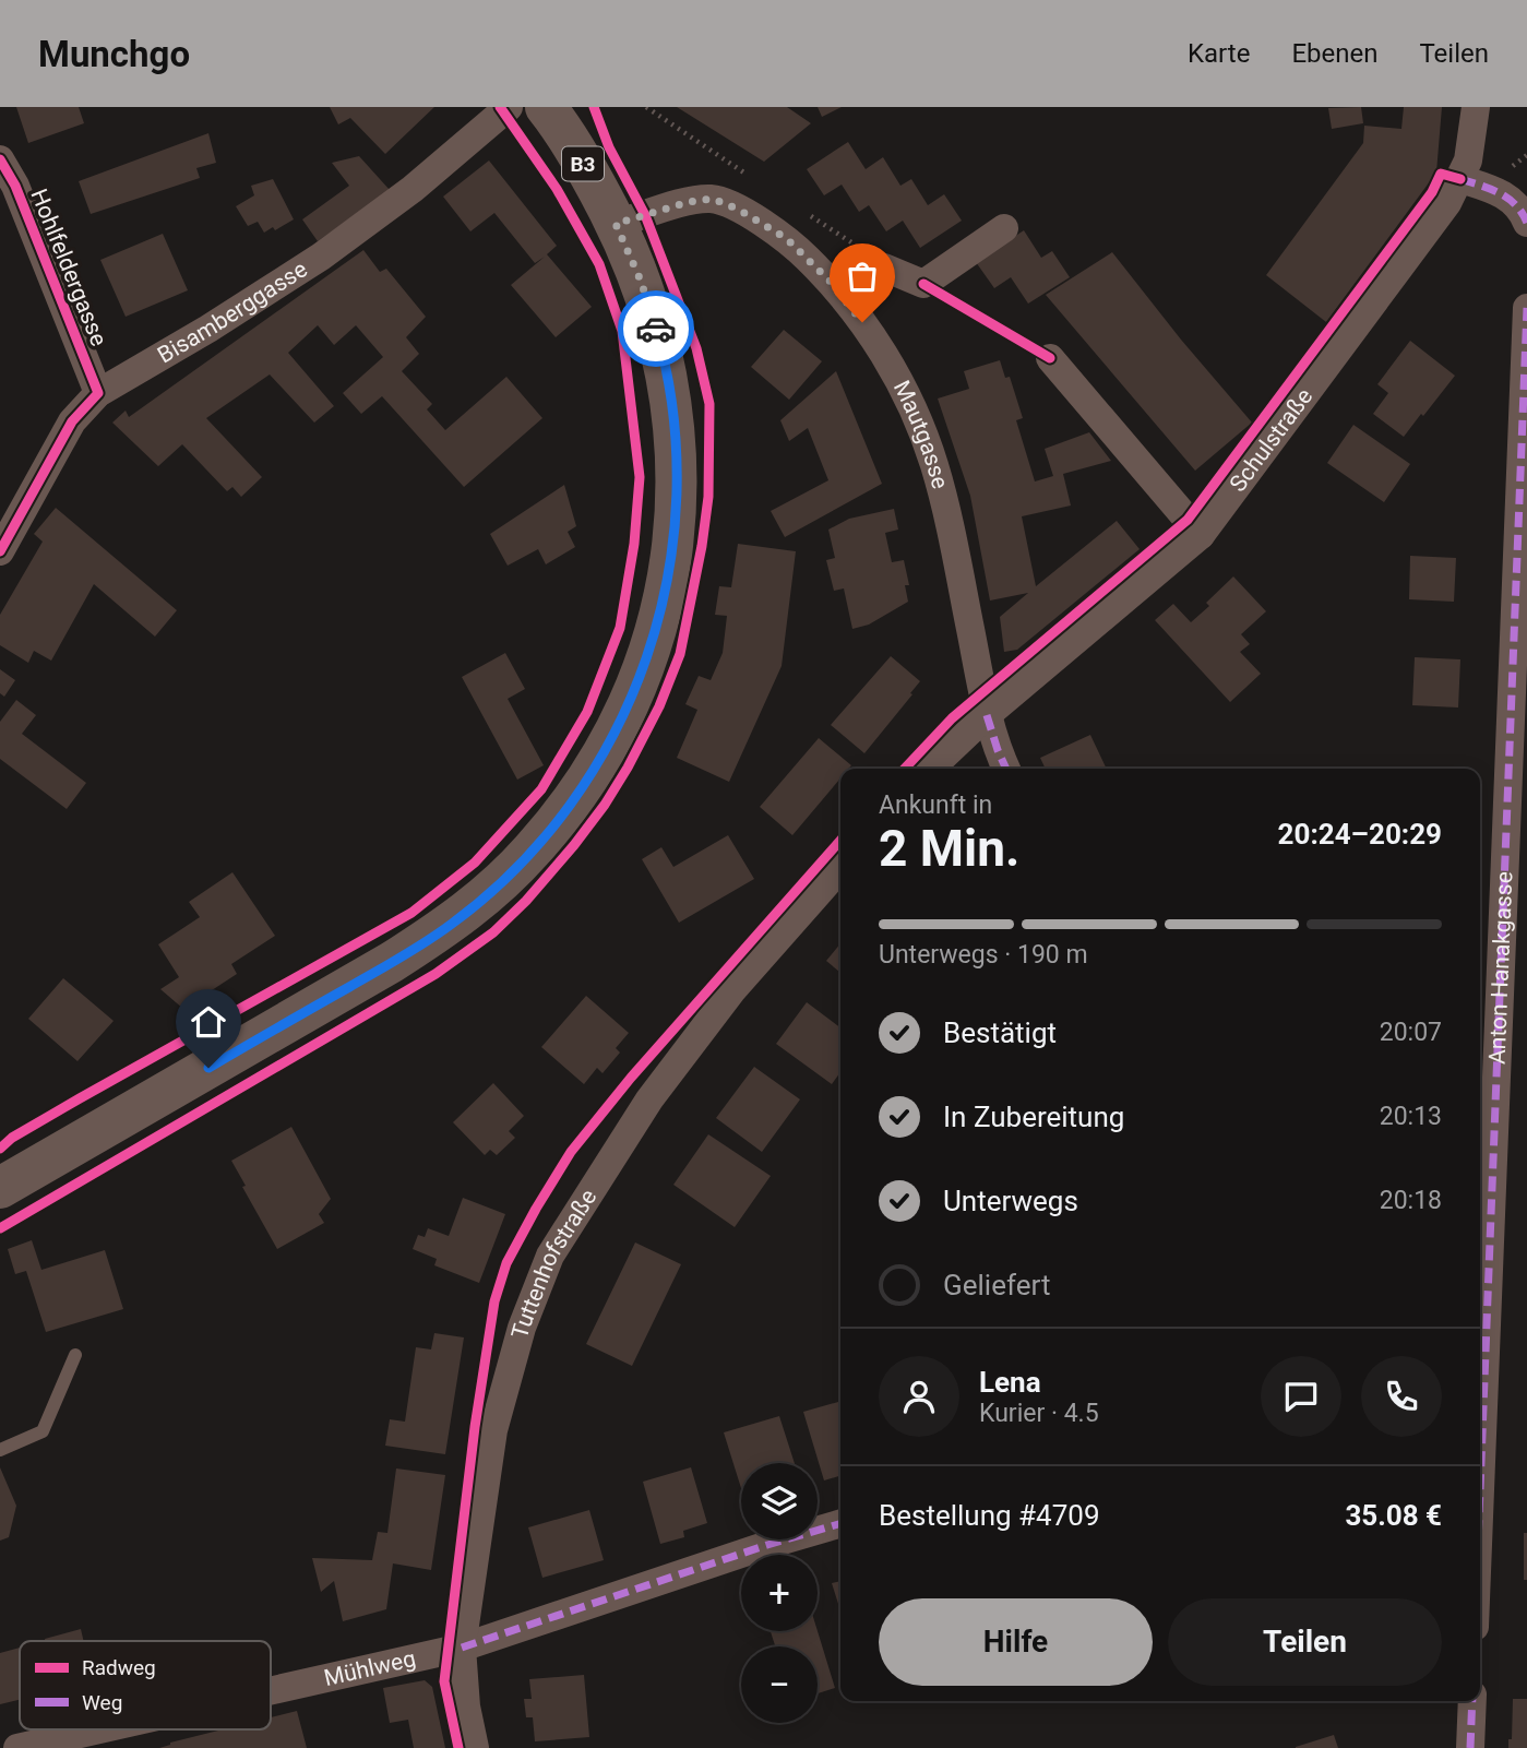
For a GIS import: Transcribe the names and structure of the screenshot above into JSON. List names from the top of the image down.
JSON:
{
  "streets": {
    "main road": ["B3"],
    "street": [
      "Hohlfeldergasse",
      "Bisamberggasse",
      "Mautgasse",
      "Schulstraße",
      "Anton Hanakgasse",
      "Tuttenhofstraße",
      "Mühlweg"
    ]
  },
  "crossings": [
    ["B3", "Mautgasse"],
    ["Hohlfeldergasse", "Bisamberggasse"],
    ["Mautgasse", "Schulstraße"],
    ["Tuttenhofstraße", "Mühlweg"]
  ],
  "legend": ["Radweg", "Weg"],
  "page": {
    "header": "Munchgo",
    "nav": ["Karte", "Ebenen", "Teilen"],
    "heading": ["2 Min.", "Ankunft in", "20:24–20:29"],
    "panel": [
      "Lena",
      "Kurier · 4.5",
      "Bestellung #4709",
      "35.08 €"
    ],
    "bar": "Unterwegs · 190 m",
    "list": [
      ["Bestätigt", "20:07"],
      ["In Zubereitung", "20:13"],
      ["Unterwegs", "20:18"],
      "Geliefert"
    ],
    "map_buttons": ["+", "−"],
    "buttons": ["Hilfe", "Teilen"]
  }
}
